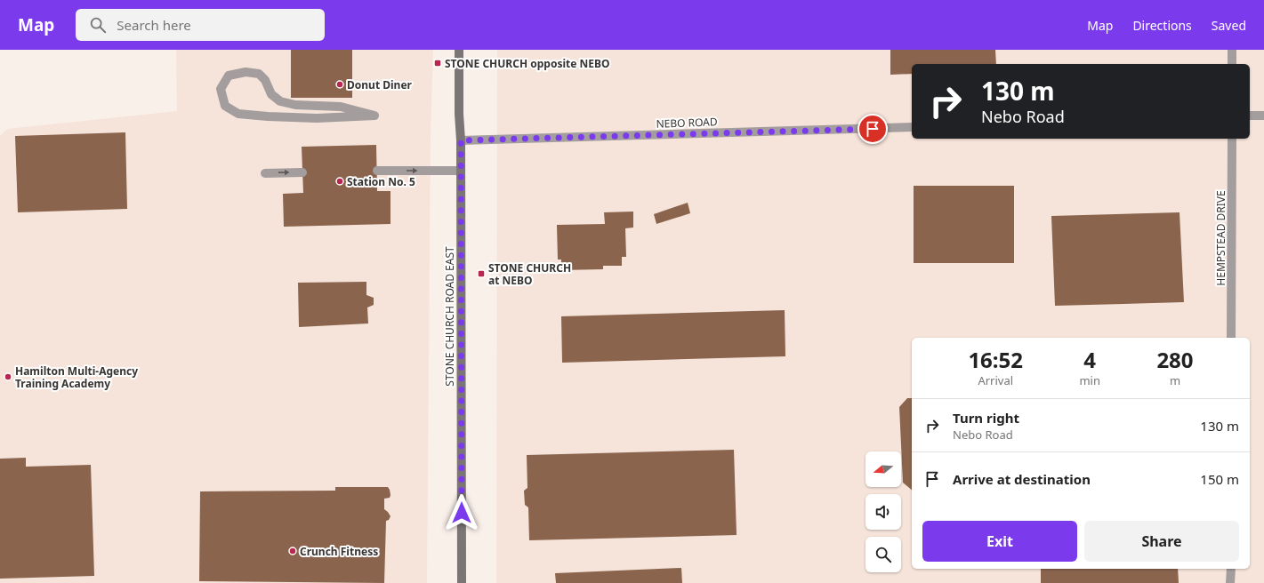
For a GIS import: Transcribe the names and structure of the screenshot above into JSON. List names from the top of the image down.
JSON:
{
  "streets": {
    "main road": ["STONE CHURCH ROAD EAST"],
    "street": ["NEBO ROAD", "HEMPSTEAD DRIVE"]
  },
  "crossings": [
    ["NEBO ROAD", "STONE CHURCH ROAD EAST"]
  ],
  "places": {
    "transit": ["STONE CHURCH opposite NEBO", "STONE CHURCH at NEBO"],
    "other": [
      "Donut Diner",
      "Station No. 5",
      "Hamilton Multi-Agency Training Academy",
      "Crunch Fitness"
    ]
  },
  "north": "left",
  "page": {
    "header": "Map",
    "search": "Search here",
    "nav": ["Map", "Directions", "Saved"],
    "turn": ["130 m", "Nebo Road"],
    "eta": [
      "16:52",
      "Arrival",
      "4",
      "min",
      "280",
      "m"
    ],
    "list": [
      {
        "name": "Turn right",
        "note": "Nebo Road",
        "value": "130 m"
      },
      {
        "name": "Arrive at destination",
        "value": "150 m"
      }
    ],
    "buttons": ["Exit", "Share"]
  }
}
